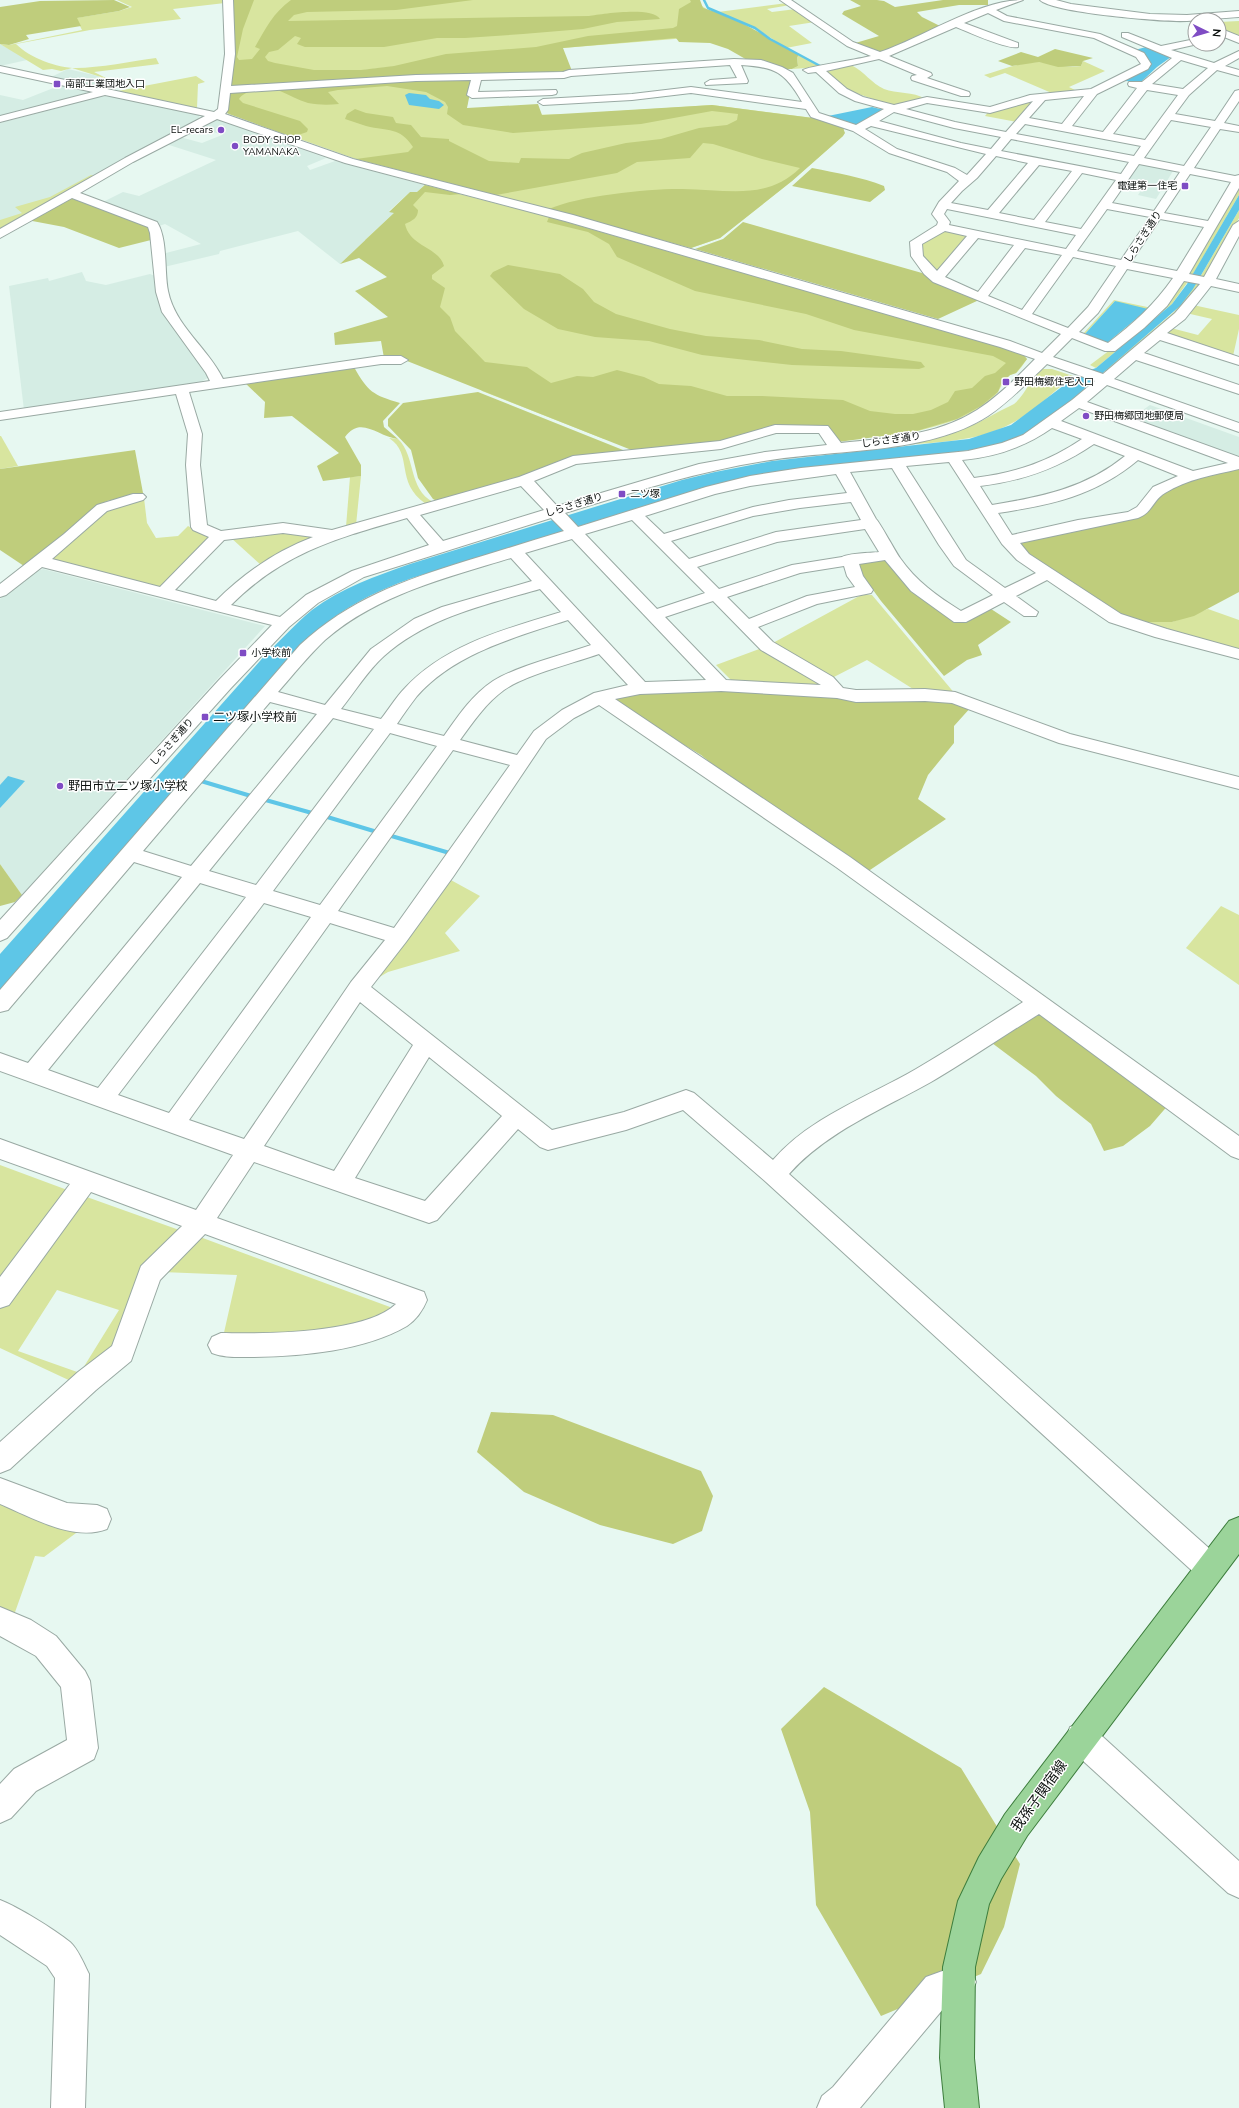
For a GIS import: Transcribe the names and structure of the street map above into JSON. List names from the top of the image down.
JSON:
{
  "streets": {
    "main road": ["我孫子関宿線"],
    "street": ["しらさぎ通り"]
  },
  "places": {
    "transit": [
      "南部工業団地入口",
      "電建第一住宅",
      "野田梅郷住宅入口",
      "二ツ塚",
      "小学校前",
      "二ツ塚小学校前"
    ],
    "other": [
      "EL-recars",
      "BODY SHOP YAMANAKA",
      "野田梅郷団地郵便局",
      "野田市立二ツ塚小学校"
    ]
  },
  "north": "right"
}
